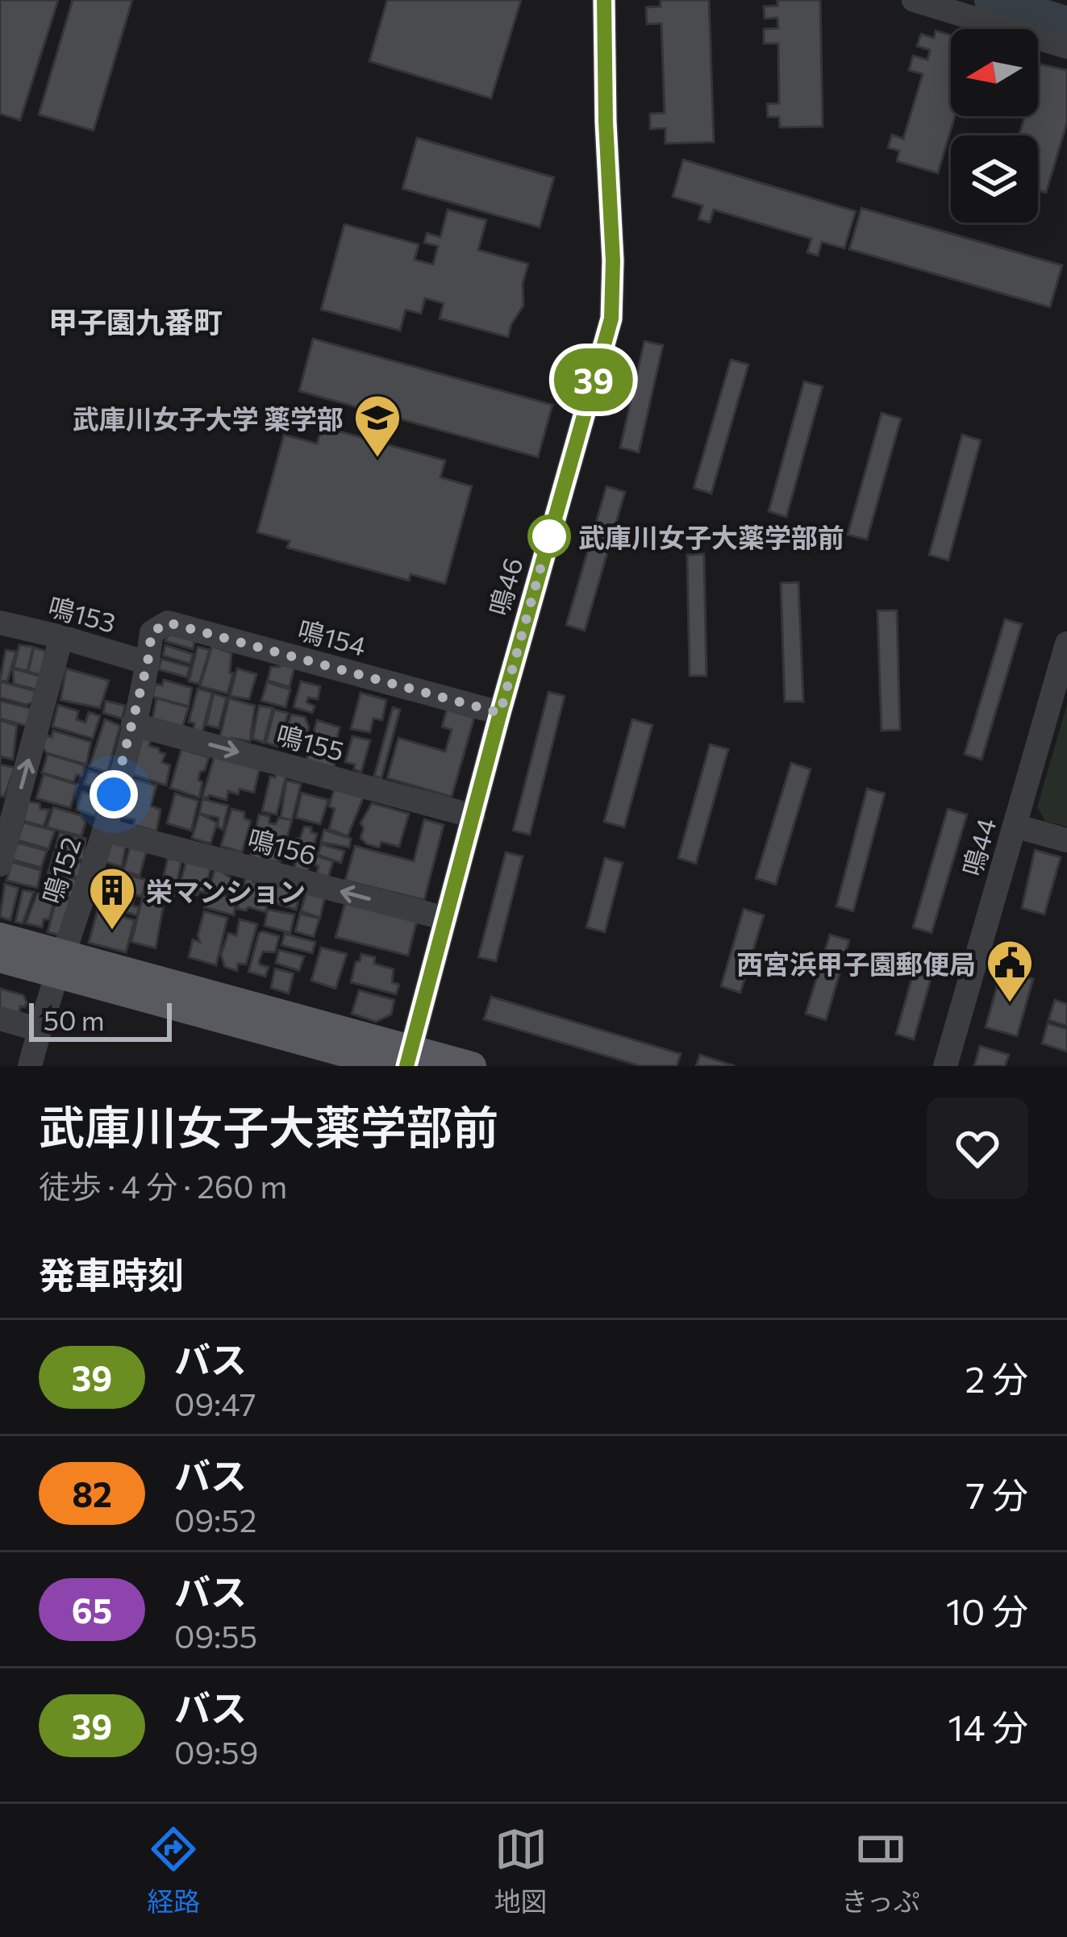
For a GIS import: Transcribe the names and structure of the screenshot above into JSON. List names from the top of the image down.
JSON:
{
  "streets": {
    "street": [
      "鳴46",
      "鳴153",
      "鳴154",
      "鳴155",
      "鳴156",
      "鳴44",
      "鳴152"
    ]
  },
  "crossings": [
    ["鳴46", "鳴154"],
    ["鳴46", "鳴155"],
    ["鳴46", "鳴156"],
    ["鳴153", "鳴152"],
    ["鳴154", "鳴152"],
    ["鳴155", "鳴152"],
    ["鳴156", "鳴152"]
  ],
  "one_way": ["鳴155", "鳴156"],
  "districts": ["甲子園九番町"],
  "places": {
    "school or university": ["武庫川女子大学 薬学部"],
    "other": ["武庫川女子大薬学部前"],
    "building": ["栄マンション"],
    "public building": ["西宮浜甲子園郵便局"]
  },
  "lines": ["bus line 39"],
  "scale_bar": "50 m",
  "north": "left",
  "page": {
    "on_map": "39",
    "scale": "50 m",
    "heading": [
      ["武庫川女子大薬学部前", "徒歩 · 4 分 · 260 m"],
      "発車時刻"
    ],
    "list": [
      {
        "mark": "39",
        "name": "バス",
        "note": "09:47",
        "value": "2 分"
      },
      {
        "mark": "82",
        "name": "バス",
        "note": "09:52",
        "value": "7 分"
      },
      {
        "mark": "65",
        "name": "バス",
        "note": "09:55",
        "value": "10 分"
      },
      {
        "mark": "39",
        "name": "バス",
        "note": "09:59",
        "value": "14 分"
      }
    ],
    "tabs": ["経路", "地図", "きっぷ"]
  }
}
